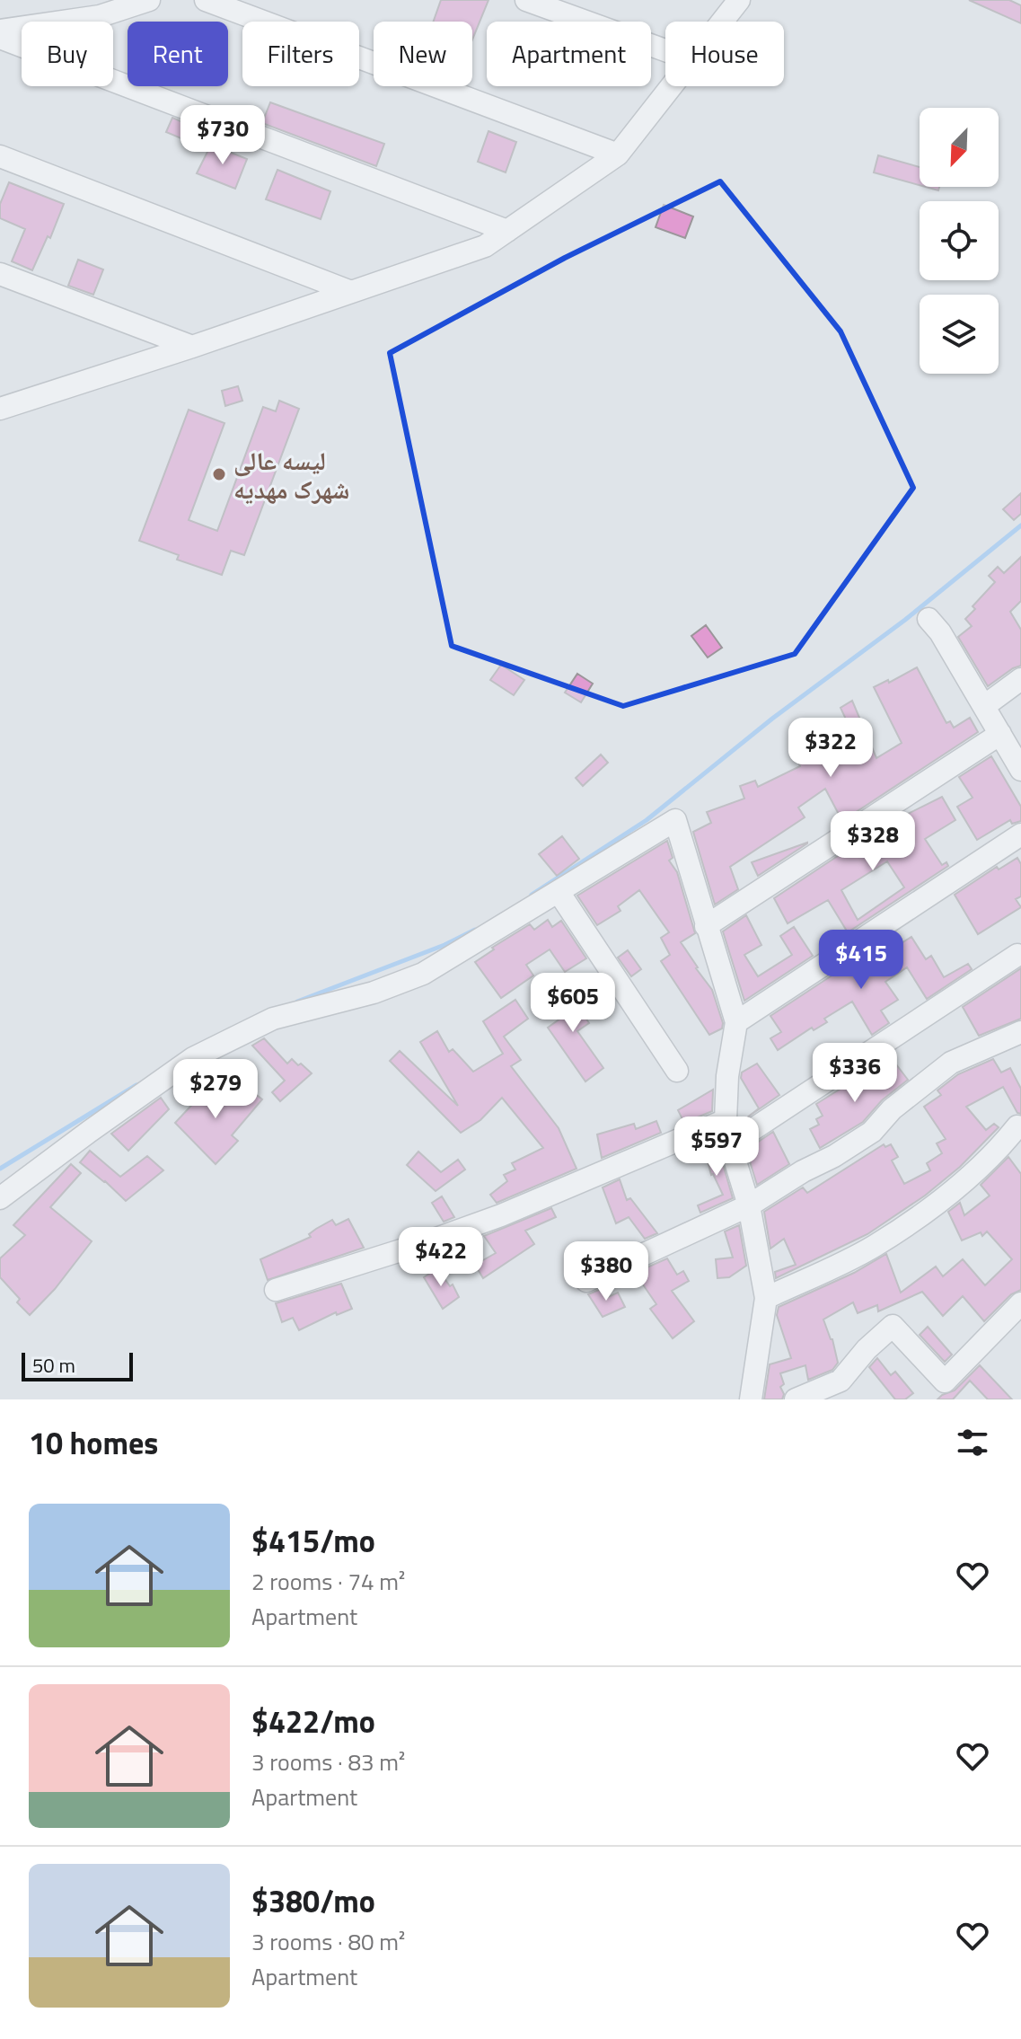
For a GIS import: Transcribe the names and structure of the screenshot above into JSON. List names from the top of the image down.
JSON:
{
  "places": ["لیسه عالی شهرک مهدیه"],
  "scale_bar": "50 m",
  "north": "bottom left",
  "page": {
    "chip": [
      "Buy",
      "Rent",
      "Filters",
      "New",
      "Apartment",
      "House"
    ],
    "price": [
      "$730",
      "$322",
      "$328",
      "$415",
      "$605",
      "$336",
      "$279",
      "$597",
      "$422",
      "$380"
    ],
    "scale": "50 m",
    "heading": "10 homes",
    "list": [
      {
        "name": "$415/mo",
        "note": "2 rooms · 74 m² · Apartment"
      },
      {
        "name": "$422/mo",
        "note": "3 rooms · 83 m² · Apartment"
      },
      {
        "name": "$380/mo",
        "note": "3 rooms · 80 m² · Apartment"
      }
    ]
  }
}
